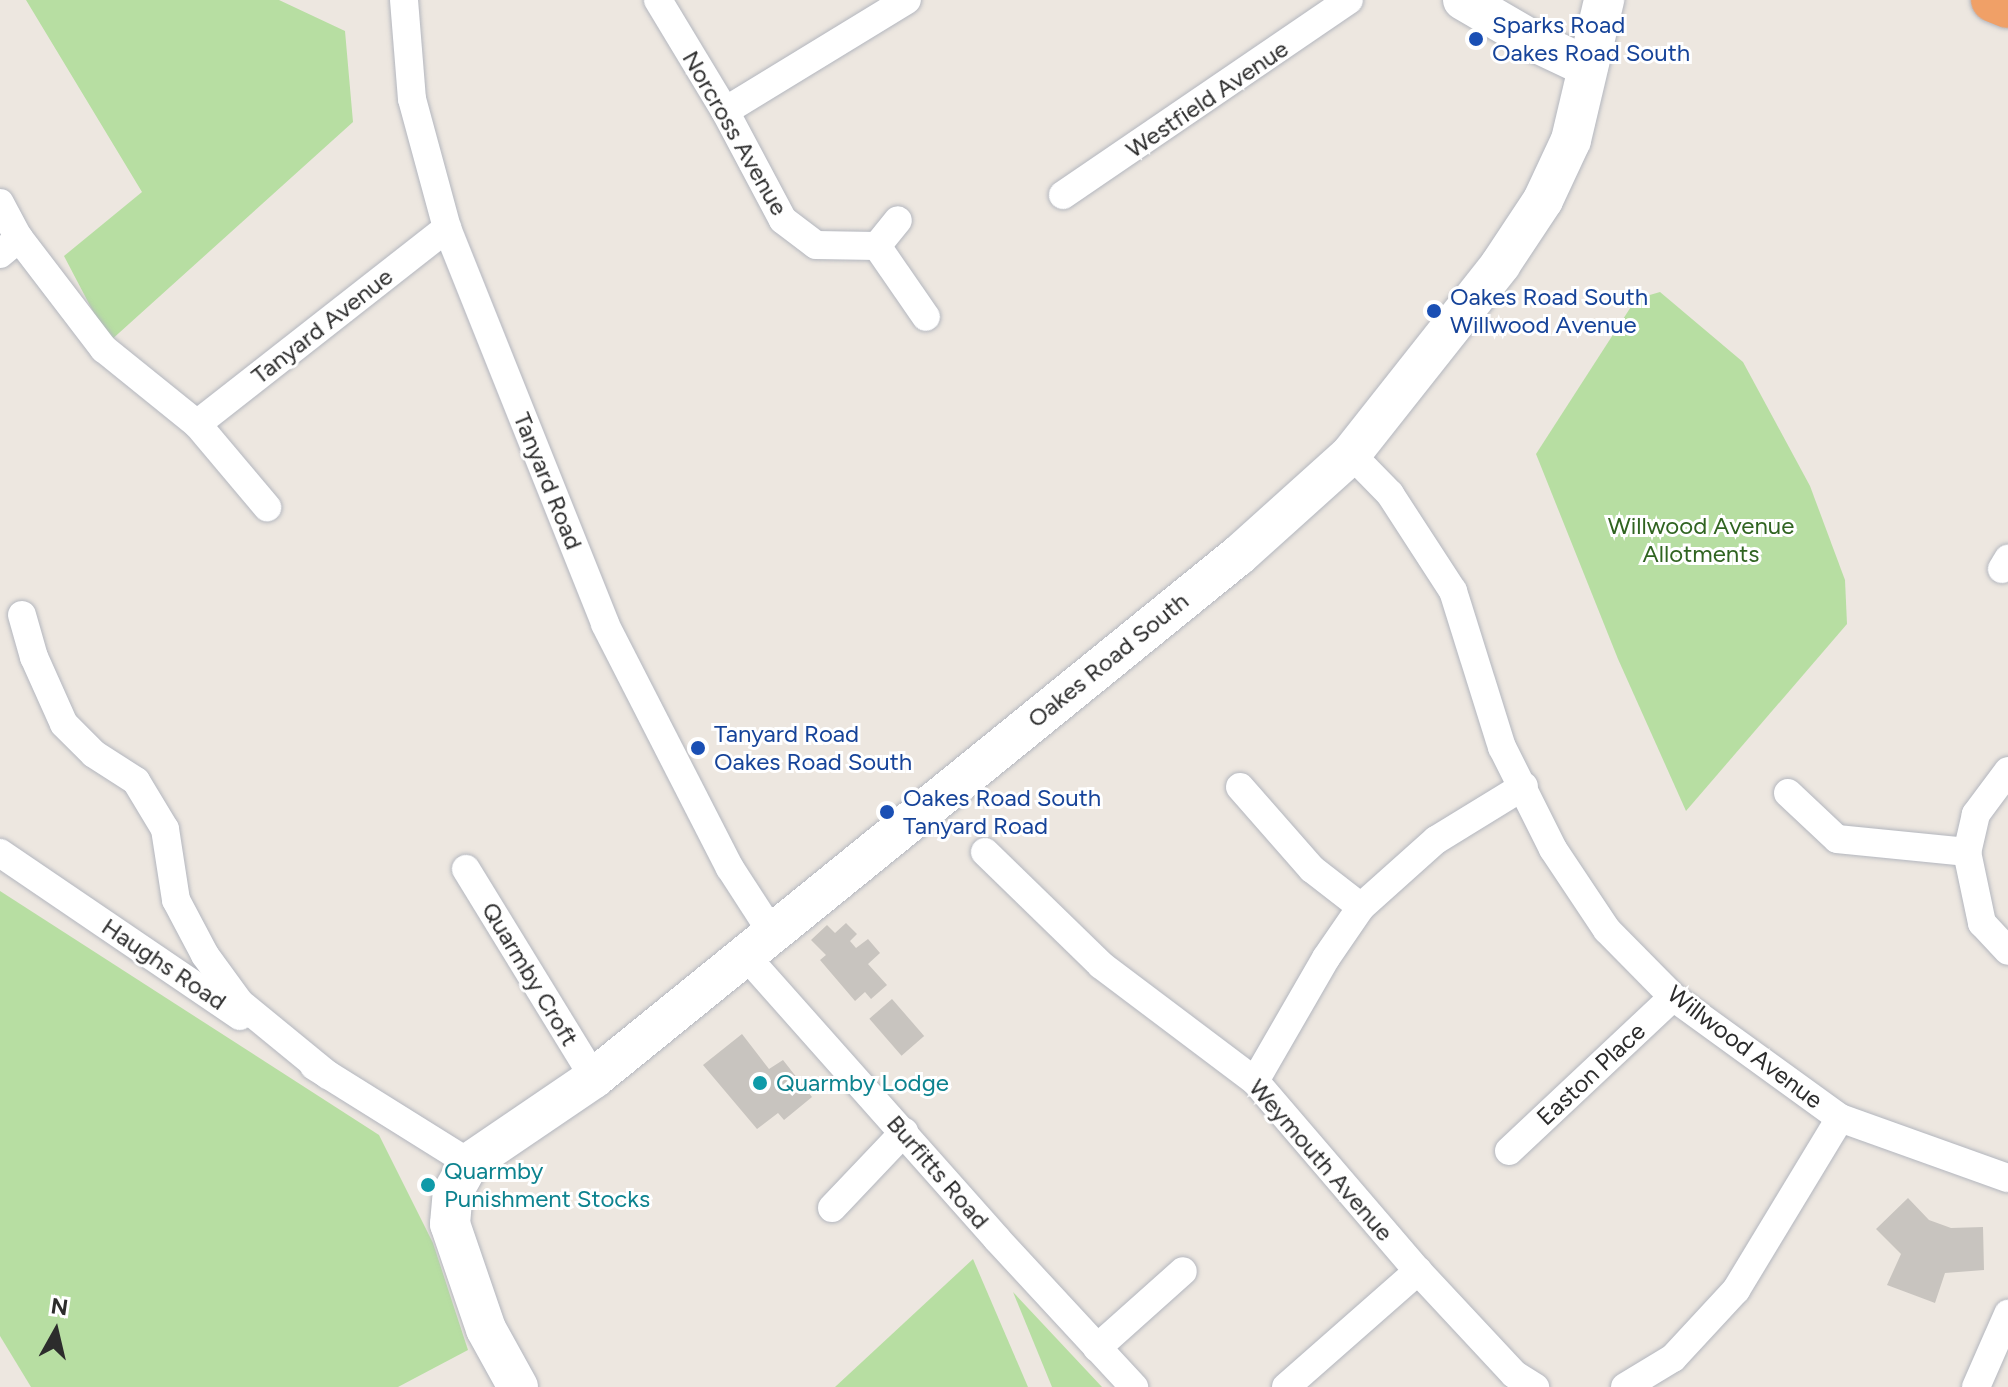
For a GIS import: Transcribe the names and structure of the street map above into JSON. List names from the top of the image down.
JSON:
{
  "streets": {
    "street": [
      "Westfield Avenue",
      "Norcross Avenue",
      "Tanyard Avenue",
      "Tanyard Road",
      "Oakes Road South",
      "Haughs Road",
      "Quarmby Croft",
      "Willwood Avenue",
      "Easton Place",
      "Weymouth Avenue",
      "Burfitts Road"
    ]
  },
  "crossings": [
    ["Tanyard Avenue", "Tanyard Road"],
    ["Tanyard Road", "Oakes Road South"],
    ["Tanyard Road", "Burfitts Road"],
    ["Oakes Road South", "Haughs Road"],
    ["Oakes Road South", "Quarmby Croft"],
    ["Oakes Road South", "Willwood Avenue"],
    ["Oakes Road South", "Burfitts Road"],
    ["Willwood Avenue", "Easton Place"]
  ],
  "parks": ["Willwood Avenue Allotments"],
  "places": [
    "Sparks Road Oakes Road South",
    "Oakes Road South Willwood Avenue",
    "Tanyard Road Oakes Road South",
    "Oakes Road South Tanyard Road",
    "Quarmby Lodge",
    "Quarmby Punishment Stocks"
  ],
  "north": "top"
}
